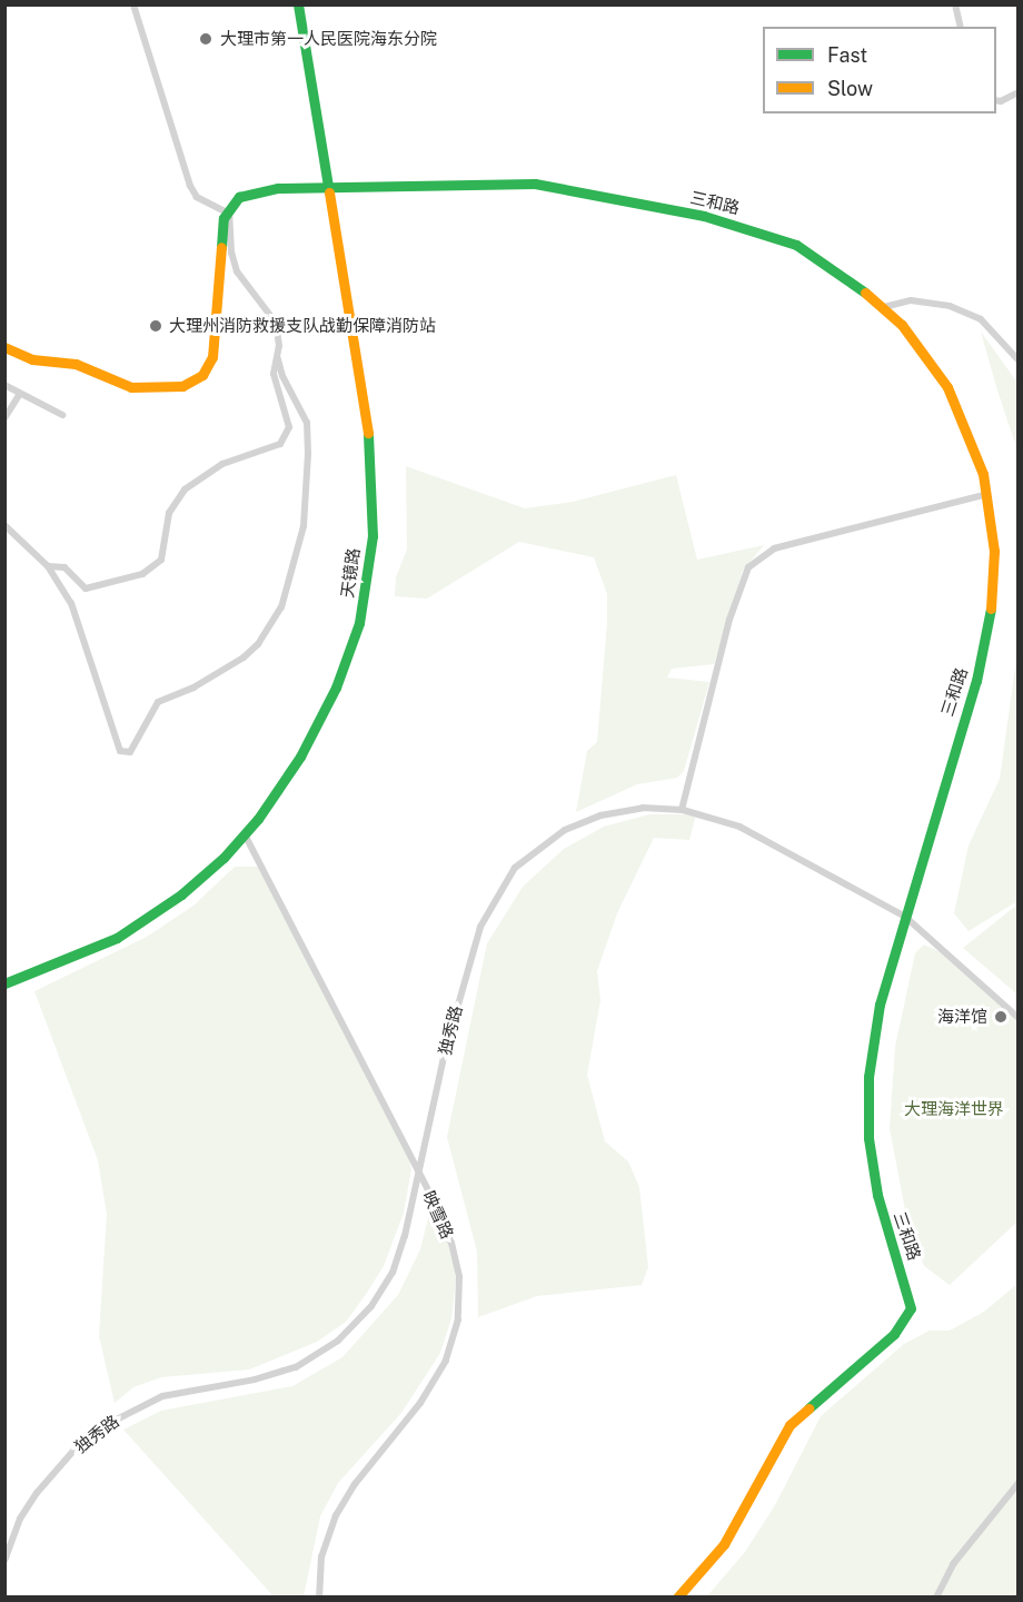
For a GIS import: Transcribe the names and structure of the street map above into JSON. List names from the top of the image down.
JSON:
{
  "streets": {
    "street": [
      "三和路",
      "天镜路",
      "独秀路",
      "映雪路"
    ]
  },
  "crossings": [
    ["三和路", "天镜路"],
    ["三和路", "独秀路"],
    ["天镜路", "映雪路"],
    ["独秀路", "映雪路"]
  ],
  "parks": ["大理海洋世界"],
  "places": ["大理市第一人民医院海东分院", "大理州消防救援支队战勤保障消防站", "海洋馆"],
  "legend": ["Fast", "Slow"]
}
